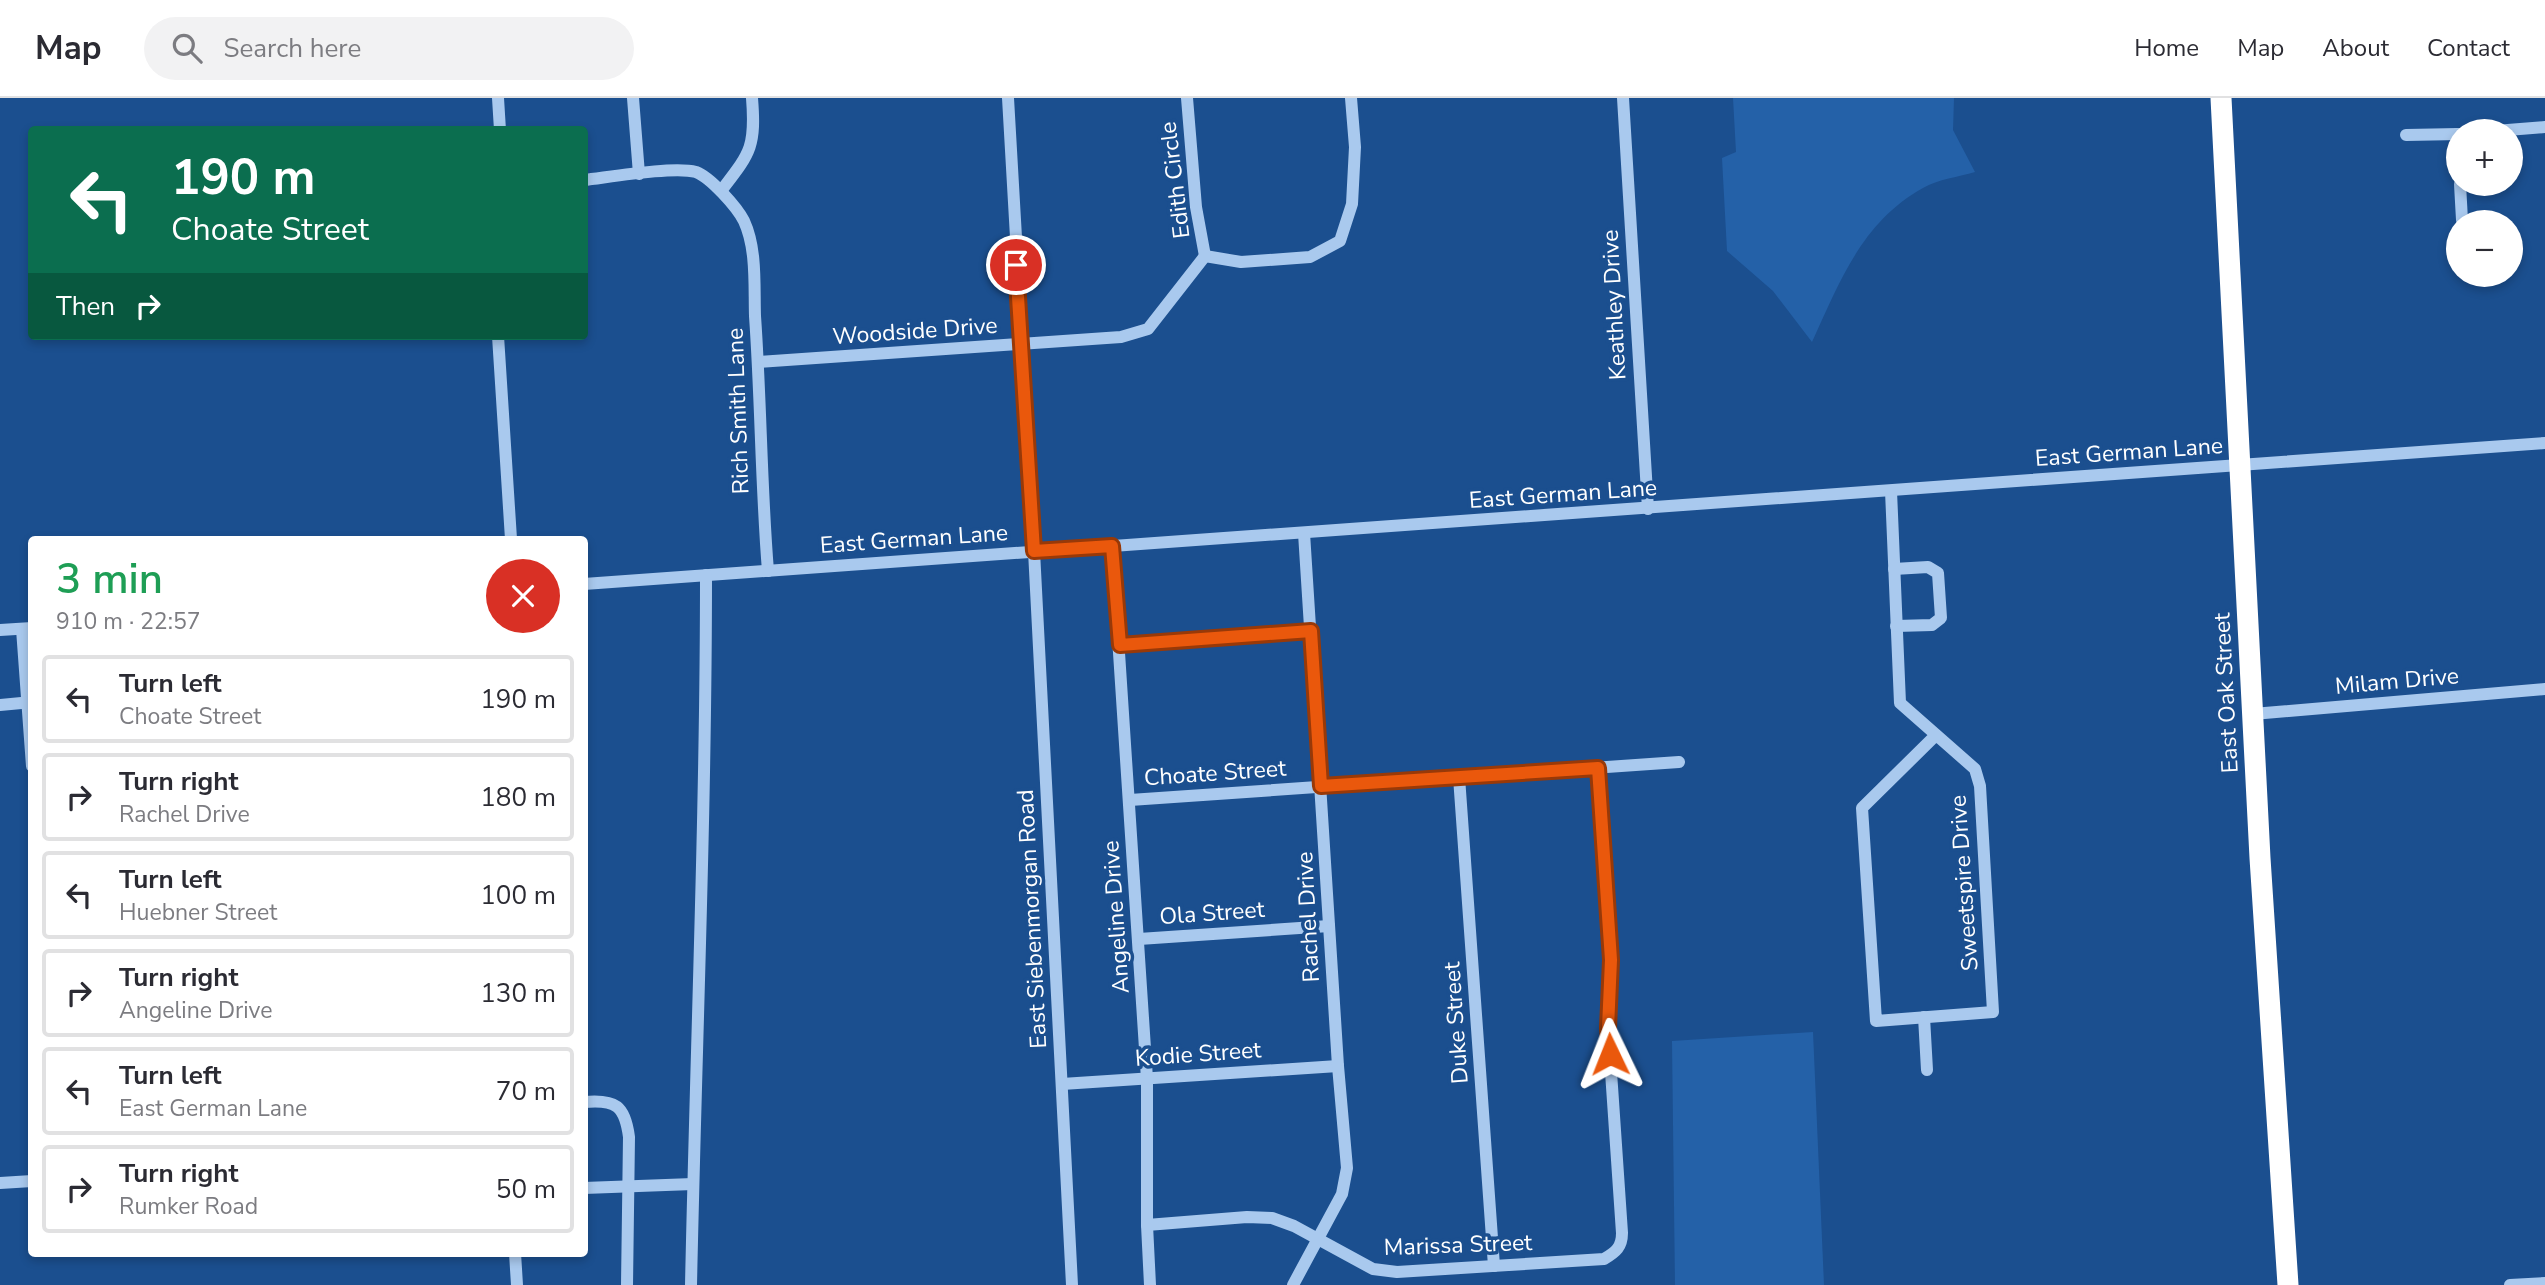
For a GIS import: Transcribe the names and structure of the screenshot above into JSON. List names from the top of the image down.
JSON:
{
  "streets": {
    "highway": ["East Oak Street"],
    "street": [
      "Edith Circle",
      "Keathley Drive",
      "Woodside Drive",
      "Rich Smith Lane",
      "East German Lane",
      "Milam Drive",
      "Choate Street",
      "Sweetspire Drive",
      "Ola Street",
      "Angeline Drive",
      "Rachel Drive",
      "East Siebenmorgan Road",
      "Duke Street",
      "Kodie Street",
      "Marissa Street"
    ]
  },
  "crossings": [
    ["Edith Circle", "Woodside Drive"],
    ["Keathley Drive", "East German Lane"],
    ["Woodside Drive", "Rich Smith Lane"],
    ["Woodside Drive", "East Siebenmorgan Road"],
    ["Rich Smith Lane", "East German Lane"],
    ["East German Lane", "East Oak Street"],
    ["East German Lane", "Angeline Drive"],
    ["East German Lane", "Rachel Drive"],
    ["East German Lane", "East Siebenmorgan Road"],
    ["Milam Drive", "East Oak Street"],
    ["Choate Street", "Angeline Drive"],
    ["Choate Street", "Rachel Drive"],
    ["Choate Street", "Duke Street"],
    ["Choate Street", "Marissa Street"],
    ["Ola Street", "Angeline Drive"],
    ["Ola Street", "Rachel Drive"],
    ["Angeline Drive", "Kodie Street"],
    ["Angeline Drive", "Marissa Street"],
    ["Rachel Drive", "Kodie Street"],
    ["Rachel Drive", "Marissa Street"],
    ["East Siebenmorgan Road", "Kodie Street"],
    ["Duke Street", "Marissa Street"]
  ],
  "page": {
    "header": "Map",
    "search": "Search here",
    "nav": [
      "Home",
      "Map",
      "About",
      "Contact"
    ],
    "map_buttons": ["+", "−"],
    "turn": ["190 m", "Choate Street"],
    "then": "Then",
    "heading": ["3 min", "910 m · 22:57"],
    "list": [
      {
        "name": "Turn left",
        "note": "Choate Street",
        "value": "190 m"
      },
      {
        "name": "Turn right",
        "note": "Rachel Drive",
        "value": "180 m"
      },
      {
        "name": "Turn left",
        "note": "Huebner Street",
        "value": "100 m"
      },
      {
        "name": "Turn right",
        "note": "Angeline Drive",
        "value": "130 m"
      },
      {
        "name": "Turn left",
        "note": "East German Lane",
        "value": "70 m"
      },
      {
        "name": "Turn right",
        "note": "Rumker Road",
        "value": "50 m"
      }
    ]
  }
}
